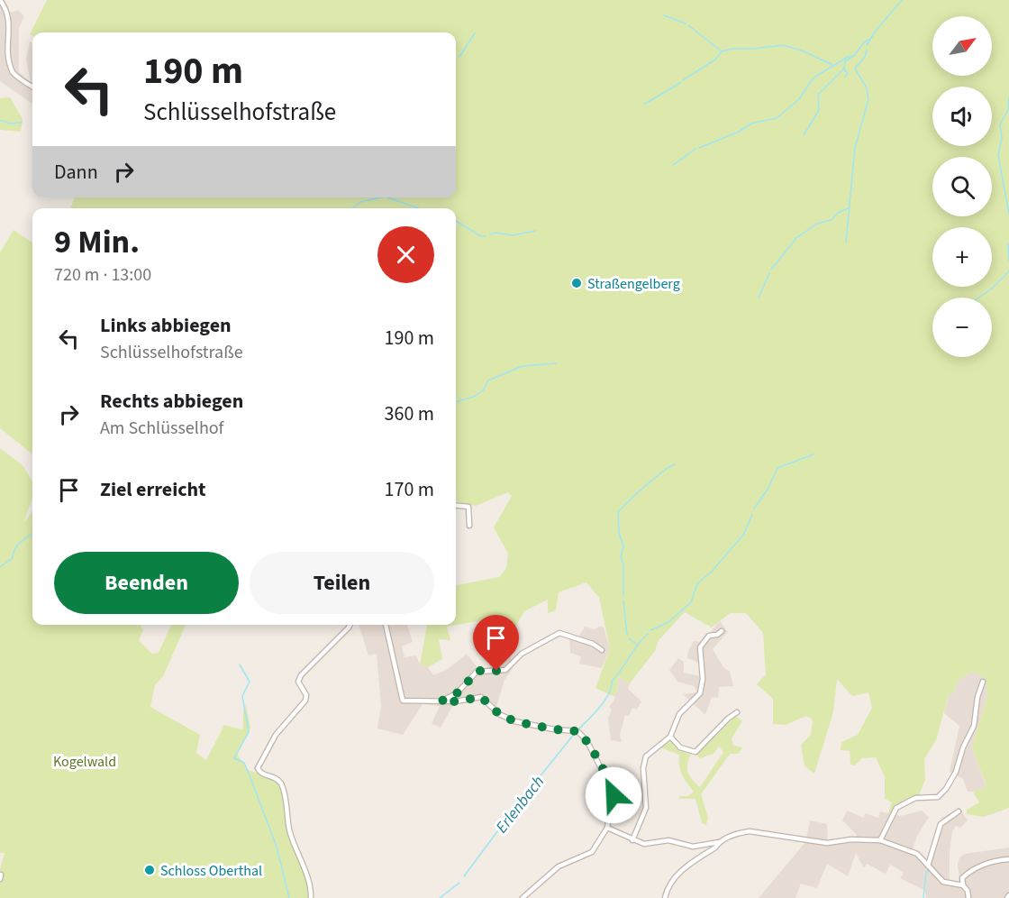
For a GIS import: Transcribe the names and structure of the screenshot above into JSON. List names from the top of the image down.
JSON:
{
  "water": ["Erlenbach"],
  "parks": ["Kogelwald"],
  "places": ["Straßengelberg", "Schloss Oberthal"],
  "north": "top right",
  "page": {
    "map_buttons": ["+", "−"],
    "turn": ["190 m", "Schlüsselhofstraße"],
    "then": "Dann",
    "heading": ["9 Min.", "720 m · 13:00"],
    "list": [
      {
        "name": "Links abbiegen",
        "note": "Schlüsselhofstraße",
        "value": "190 m"
      },
      {
        "name": "Rechts abbiegen",
        "note": "Am Schlüsselhof",
        "value": "360 m"
      },
      {
        "name": "Ziel erreicht",
        "value": "170 m"
      }
    ],
    "buttons": ["Beenden", "Teilen"]
  }
}
